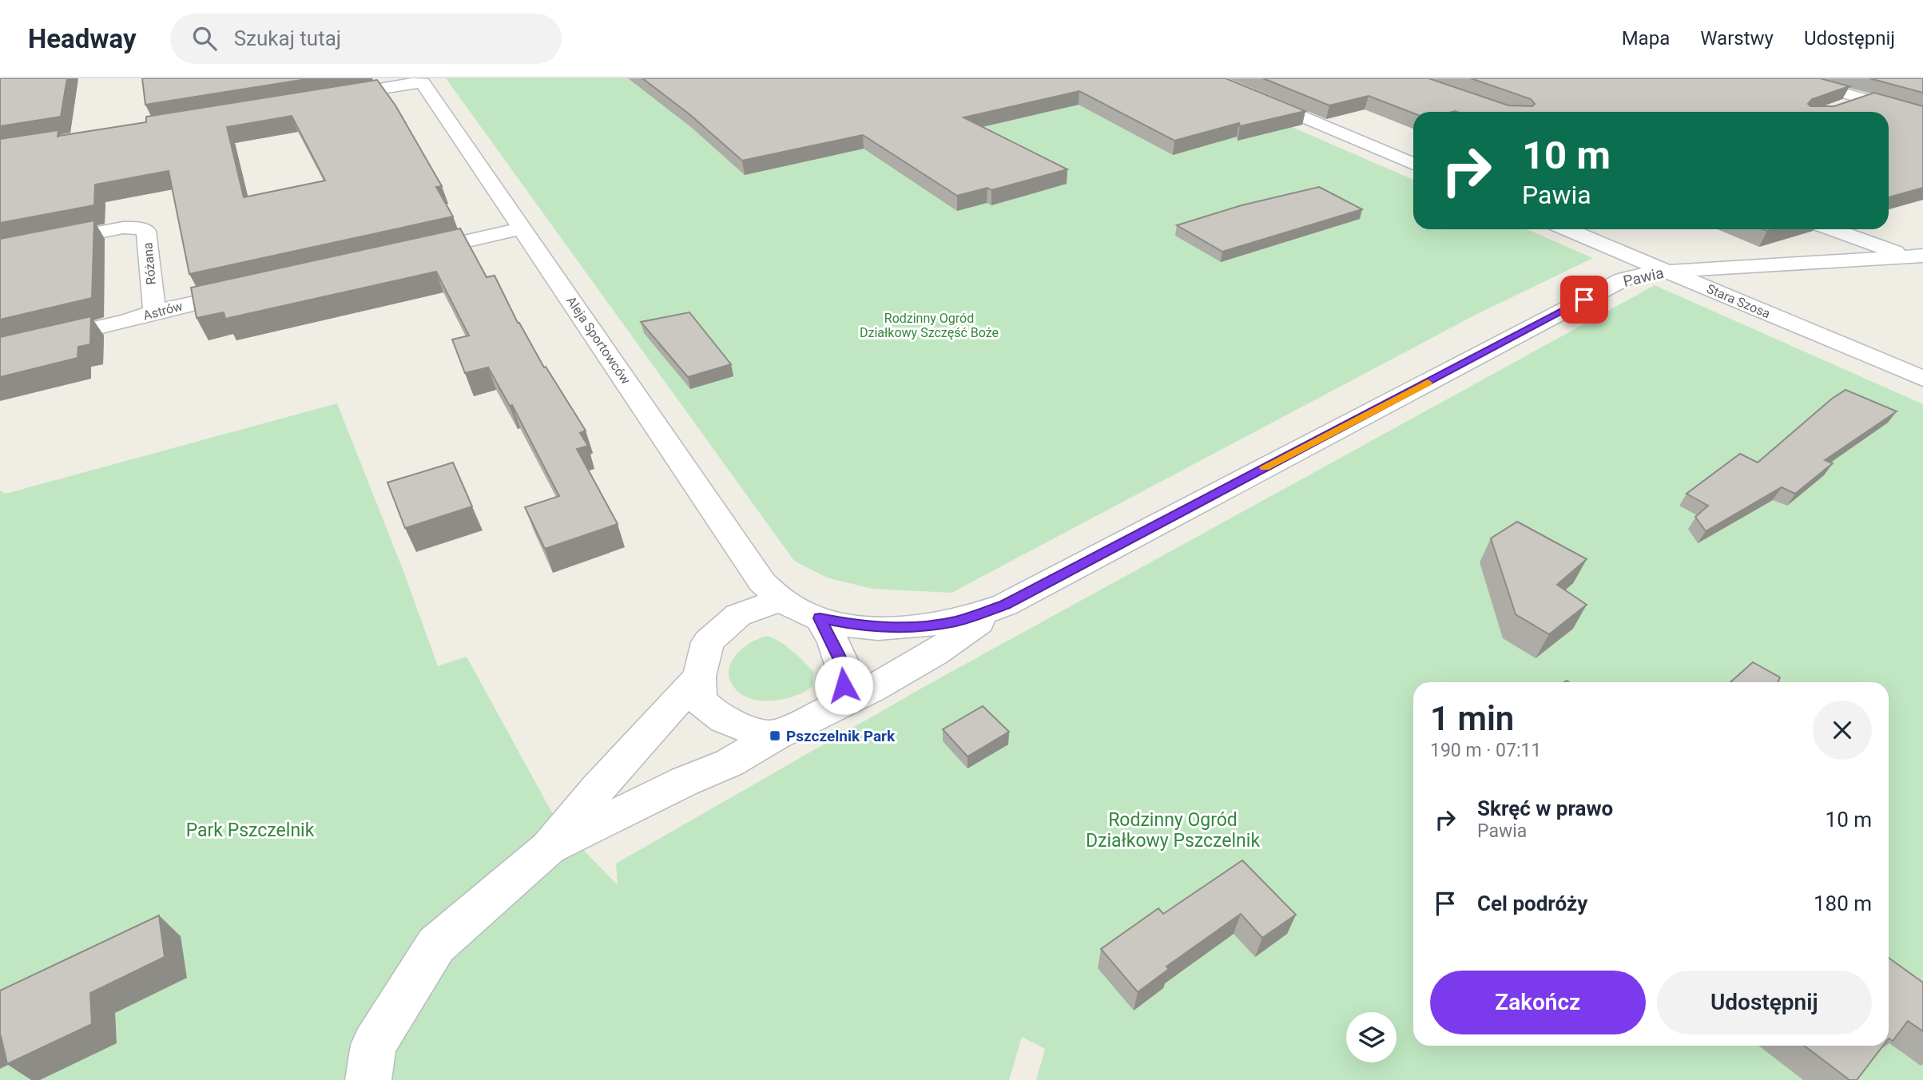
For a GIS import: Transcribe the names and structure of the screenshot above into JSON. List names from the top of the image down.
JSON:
{
  "streets": {
    "street": [
      "Różana",
      "Pawia",
      "Stara Szosa",
      "Astrów",
      "Aleja Sportowców"
    ]
  },
  "crossings": [
    ["Różana", "Astrów"],
    ["Pawia", "Stara Szosa"],
    ["Pawia", "Aleja Sportowców"]
  ],
  "parks": ["Rodzinny Ogród Działkowy Szczęść Boże", "Rodzinny Ogród Działkowy Pszczelnik", "Park Pszczelnik"],
  "places": {
    "transit": ["Pszczelnik Park"]
  },
  "page": {
    "header": "Headway",
    "search": "Szukaj tutaj",
    "nav": ["Mapa", "Warstwy", "Udostępnij"],
    "turn": ["10 m", "Pawia"],
    "heading": ["1 min", "190 m · 07:11"],
    "list": [
      {
        "name": "Skręć w prawo",
        "note": "Pawia",
        "value": "10 m"
      },
      {
        "name": "Cel podróży",
        "value": "180 m"
      }
    ],
    "buttons": ["Zakończ", "Udostępnij"]
  }
}
